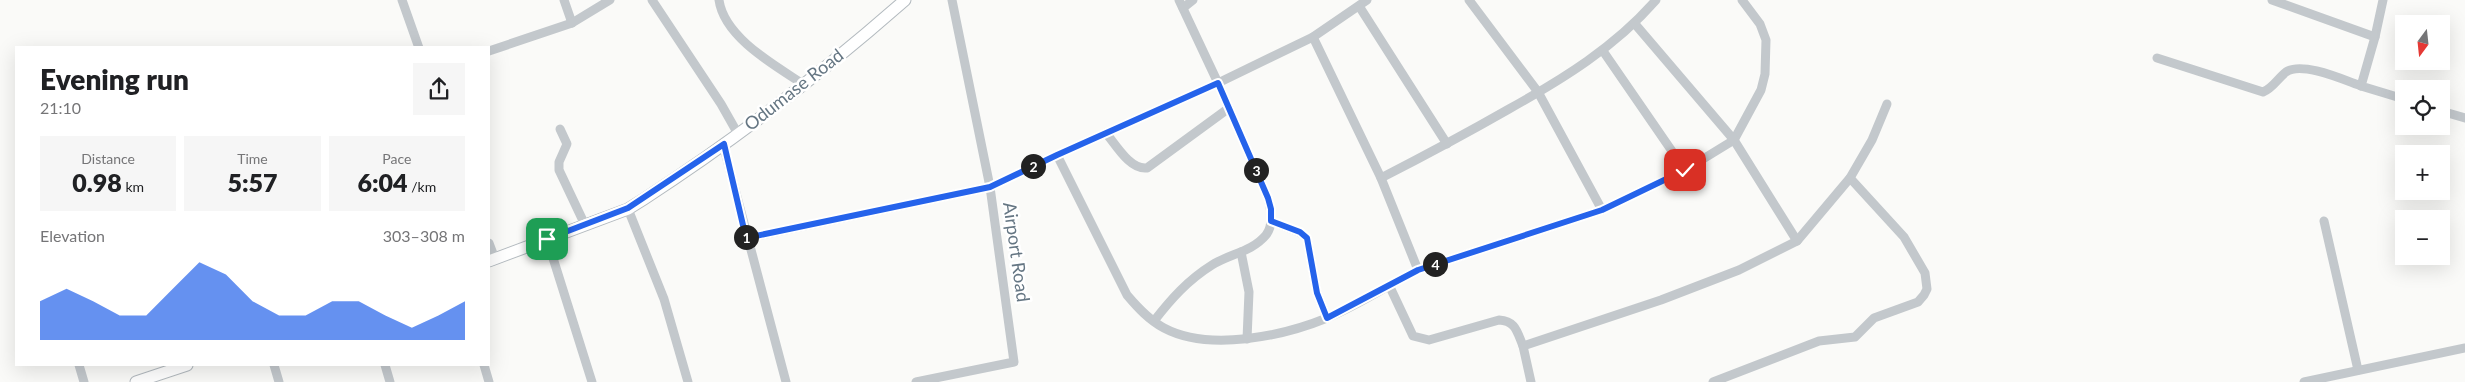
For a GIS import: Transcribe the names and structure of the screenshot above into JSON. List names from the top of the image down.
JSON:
{
  "streets": {
    "main road": ["Odumase Road"],
    "street": ["Airport Road"]
  },
  "north": "bottom",
  "page": {
    "map_buttons": ["+", "−"],
    "heading": ["Evening run", "21:10"],
    "stats": [
      ["Distance", "0.98 km"],
      ["Time", "5:57"],
      ["Pace", "6:04 /km"]
    ],
    "pins": [
      "2",
      "3",
      "1",
      "4"
    ],
    "chart": ["Elevation", "303–308 m"]
  }
}
